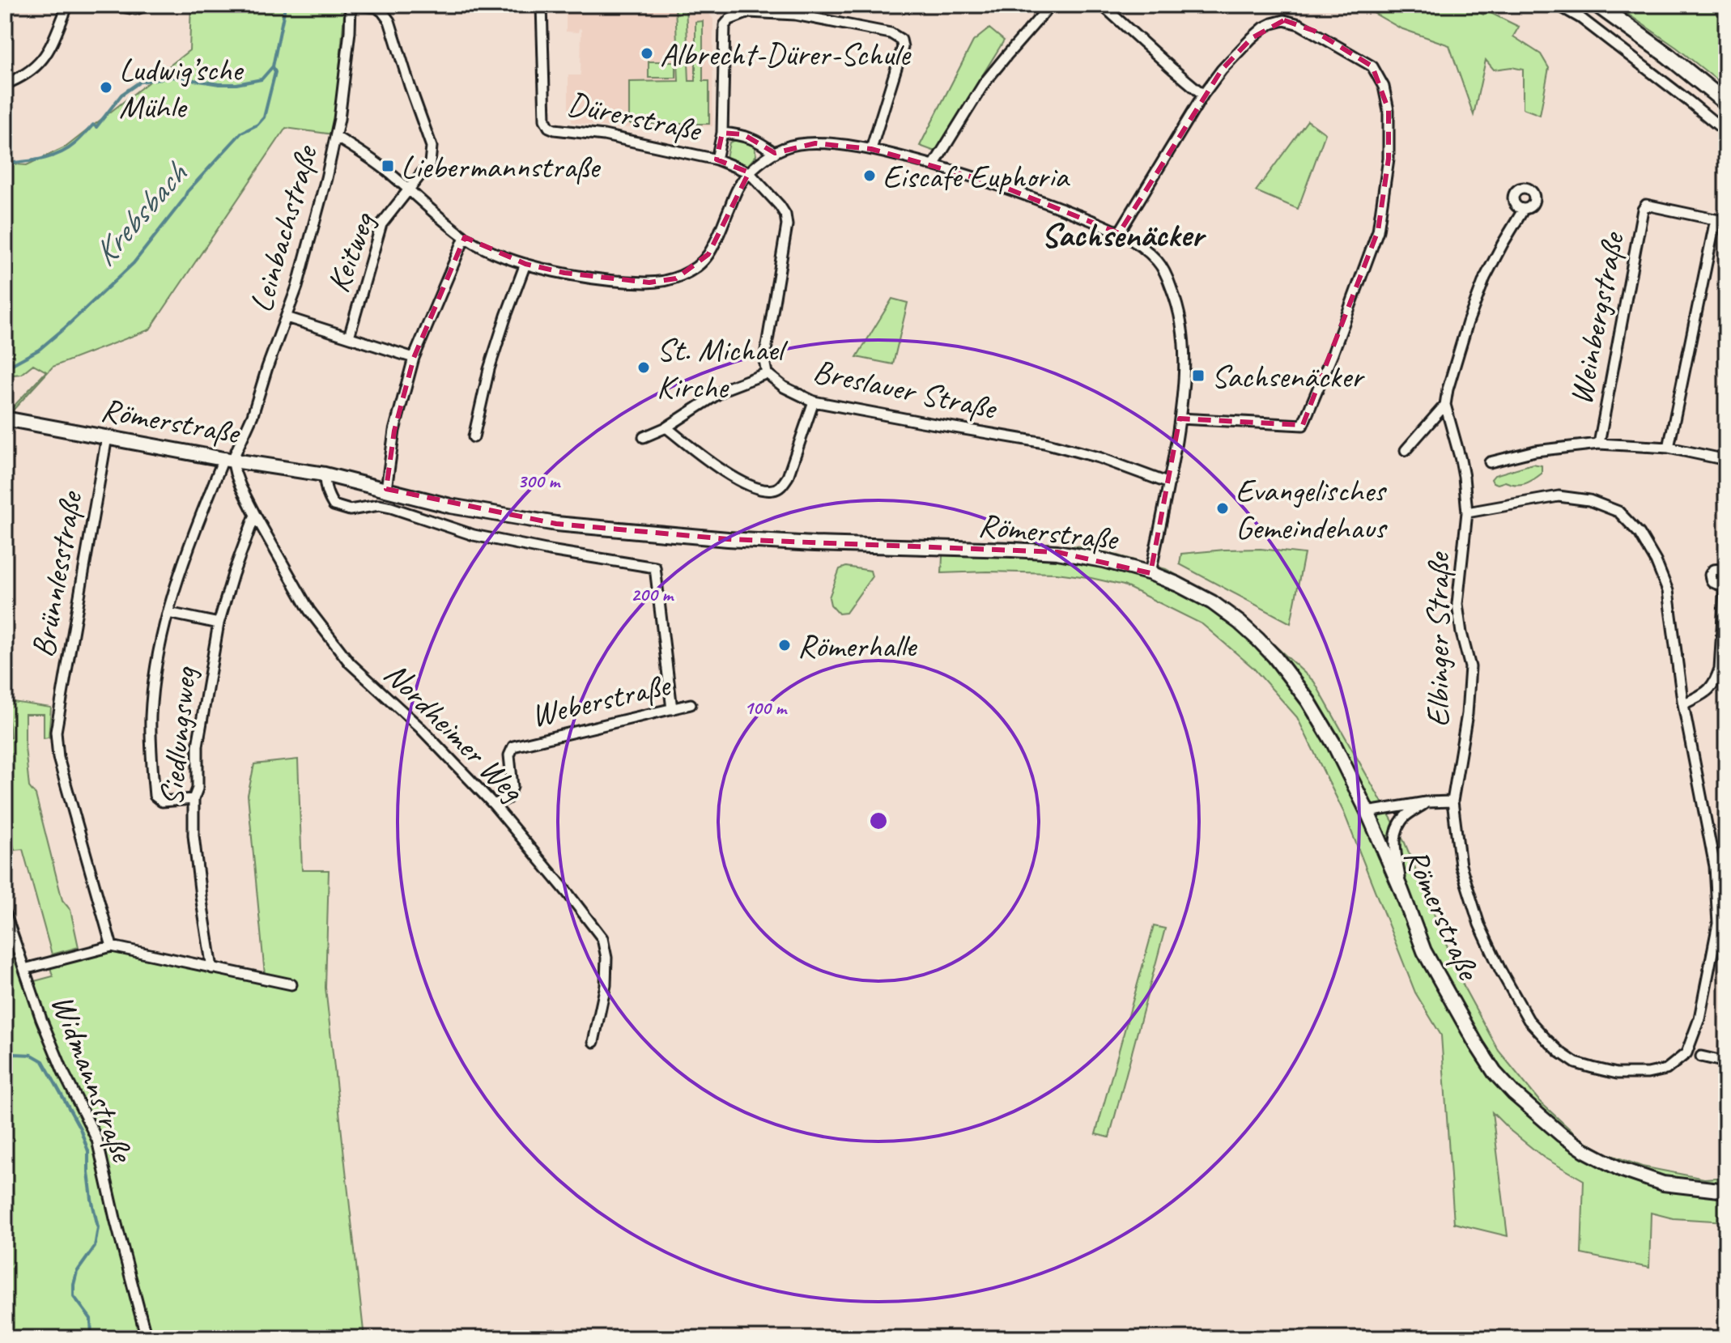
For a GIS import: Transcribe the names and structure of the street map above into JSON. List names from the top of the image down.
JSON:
{
  "streets": {
    "main road": ["Römerstraße"],
    "street": [
      "Dürerstraße",
      "Leinbachstraße",
      "Keitweg",
      "Weinbergstraße",
      "Breslauer Straße",
      "Brünnlesstraße",
      "Elbinger Straße",
      "Weberstraße",
      "Nordheimer Weg",
      "Siedlungsweg",
      "Widmannstraße"
    ]
  },
  "crossings": [
    ["Dürerstraße", "Breslauer Straße"],
    ["Leinbachstraße", "Römerstraße"],
    ["Leinbachstraße", "Nordheimer Weg"],
    ["Leinbachstraße", "Siedlungsweg"],
    ["Römerstraße", "Brünnlesstraße"],
    ["Römerstraße", "Nordheimer Weg"],
    ["Weberstraße", "Nordheimer Weg"],
    ["Nordheimer Weg", "Siedlungsweg"]
  ],
  "districts": ["Sachsenäcker"],
  "water": ["Krebsbach"],
  "places": {
    "other": [
      "Albrecht-Dürer-Schule",
      "Ludwig’sche Mühle",
      "Eiscafe Euphoria",
      "St. Michael Kirche",
      "Evangelisches Gemeindehaus",
      "Römerhalle"
    ],
    "transit": ["Liebermannstraße", "Sachsenäcker"]
  },
  "rings": ["300 m", "200 m", "100 m"]
}
